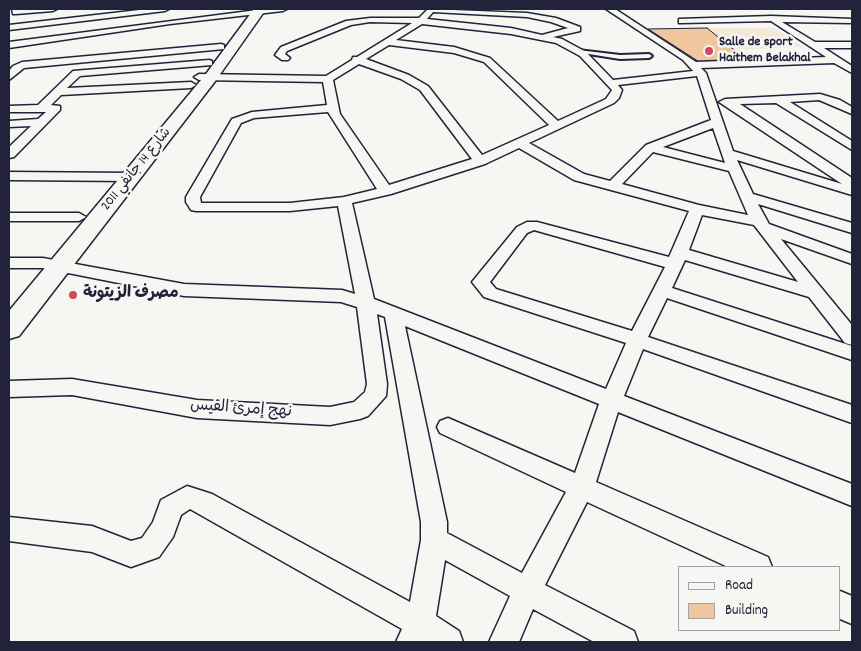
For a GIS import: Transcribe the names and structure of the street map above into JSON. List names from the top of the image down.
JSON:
{
  "streets": {
    "main road": ["شارع 14 جانفي 2011"],
    "street": ["نهج إمرئ القيس"]
  },
  "places": ["Salle de sport Haithem Belakhal", "مصرف الزيتونة"],
  "legend": ["Road", "Building"]
}
